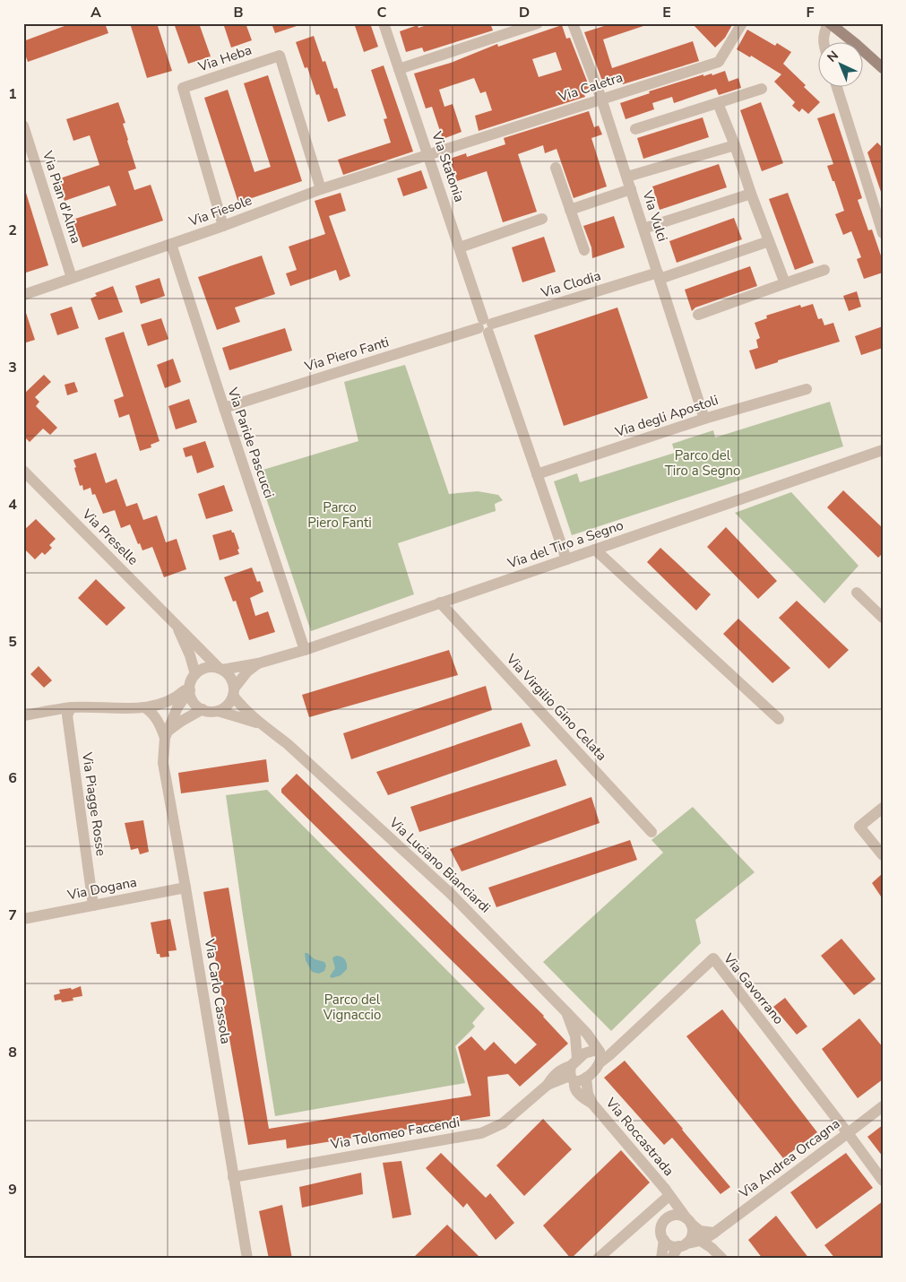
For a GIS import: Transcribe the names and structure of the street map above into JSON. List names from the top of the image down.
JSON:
{
  "streets": {
    "street": [
      "Via Heba",
      "Via Caletra",
      "Via Statonia",
      "Via Pian d'Alma",
      "Via Fiesole",
      "Via Vulci",
      "Via Clodia",
      "Via Piero Fanti",
      "Via degli Apostoli",
      "Via Paride Pascucci",
      "Via Preselle",
      "Via del Tiro a Segno",
      "Via Virgilio Gino Celata",
      "Via Piagge Rosse",
      "Via Luciano Bianciardi",
      "Via Dogana",
      "Via Gavorrano",
      "Via Carlo Cassola",
      "Via Tolomeo Faccendi",
      "Via Roccastrada",
      "Via Andrea Orcagna"
    ]
  },
  "crossings": [
    ["Via Heba", "Via Fiesole"],
    ["Via Caletra", "Via Statonia"],
    ["Via Caletra", "Via Fiesole"],
    ["Via Caletra", "Via Vulci"],
    ["Via Statonia", "Via Fiesole"],
    ["Via Statonia", "Via Clodia"],
    ["Via Statonia", "Via Piero Fanti"],
    ["Via Statonia", "Via degli Apostoli"],
    ["Via Statonia", "Via del Tiro a Segno"],
    ["Via Pian d'Alma", "Via Fiesole"],
    ["Via Fiesole", "Via Paride Pascucci"],
    ["Via Vulci", "Via Clodia"],
    ["Via Vulci", "Via degli Apostoli"],
    ["Via Clodia", "Via Piero Fanti"],
    ["Via Piero Fanti", "Via Paride Pascucci"],
    ["Via Paride Pascucci", "Via del Tiro a Segno"],
    ["Via Preselle", "Via del Tiro a Segno"],
    ["Via Preselle", "Via Carlo Cassola"],
    ["Via del Tiro a Segno", "Via Virgilio Gino Celata"],
    ["Via del Tiro a Segno", "Via Carlo Cassola"],
    ["Via Piagge Rosse", "Via Dogana"],
    ["Via Luciano Bianciardi", "Via Gavorrano"],
    ["Via Luciano Bianciardi", "Via Tolomeo Faccendi"],
    ["Via Luciano Bianciardi", "Via Roccastrada"],
    ["Via Dogana", "Via Carlo Cassola"],
    ["Via Gavorrano", "Via Andrea Orcagna"],
    ["Via Carlo Cassola", "Via Tolomeo Faccendi"],
    ["Via Tolomeo Faccendi", "Via Roccastrada"],
    ["Via Roccastrada", "Via Andrea Orcagna"]
  ],
  "parks": ["Parco del Tiro a Segno", "Parco Piero Fanti", "Parco del Vignaccio"],
  "north": "top left",
  "grid": {
    "columns": [
      "A",
      "B",
      "C",
      "D",
      "E",
      "F"
    ],
    "rows": [
      "1",
      "2",
      "3",
      "4",
      "5",
      "6",
      "7",
      "8",
      "9"
    ]
  }
}
